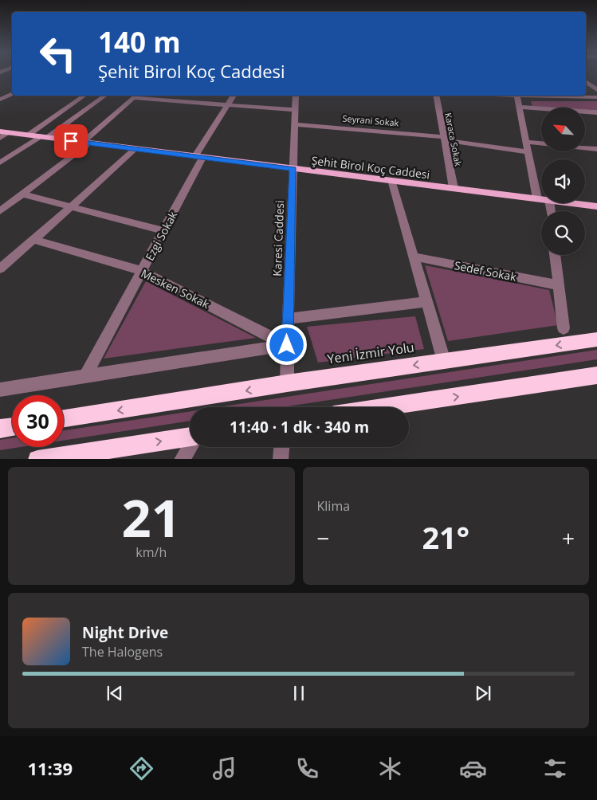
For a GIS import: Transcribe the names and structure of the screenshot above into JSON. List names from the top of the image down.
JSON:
{
  "streets": {
    "highway": ["Yeni İzmir Yolu"],
    "main road": ["Şehit Birol Koç Caddesi"],
    "street": [
      "Seyrani Sokak",
      "Karaca Sokak",
      "Ezgi Sokak",
      "Karesi Caddesi",
      "Sedef Sokak",
      "Mesken Sokak"
    ]
  },
  "crossings": [
    ["Seyrani Sokak", "Karaca Sokak"],
    ["Seyrani Sokak", "Karesi Caddesi"],
    ["Karaca Sokak", "Şehit Birol Koç Caddesi"],
    ["Şehit Birol Koç Caddesi", "Ezgi Sokak"],
    ["Şehit Birol Koç Caddesi", "Karesi Caddesi"],
    ["Ezgi Sokak", "Mesken Sokak"],
    ["Karesi Caddesi", "Mesken Sokak"],
    ["Karesi Caddesi", "Yeni İzmir Yolu"]
  ],
  "north": "top left",
  "page": {
    "turn": ["140 m", "Şehit Birol Koç Caddesi"],
    "limit": "30",
    "trip": "11:40 · 1 dk · 340 m",
    "tile": [
      ["21", "km/h"],
      "Klima"
    ],
    "heat": ["−", "21°", "+"],
    "song": ["Night Drive", "The Halogens"],
    "tabs": "11:39"
  }
}
